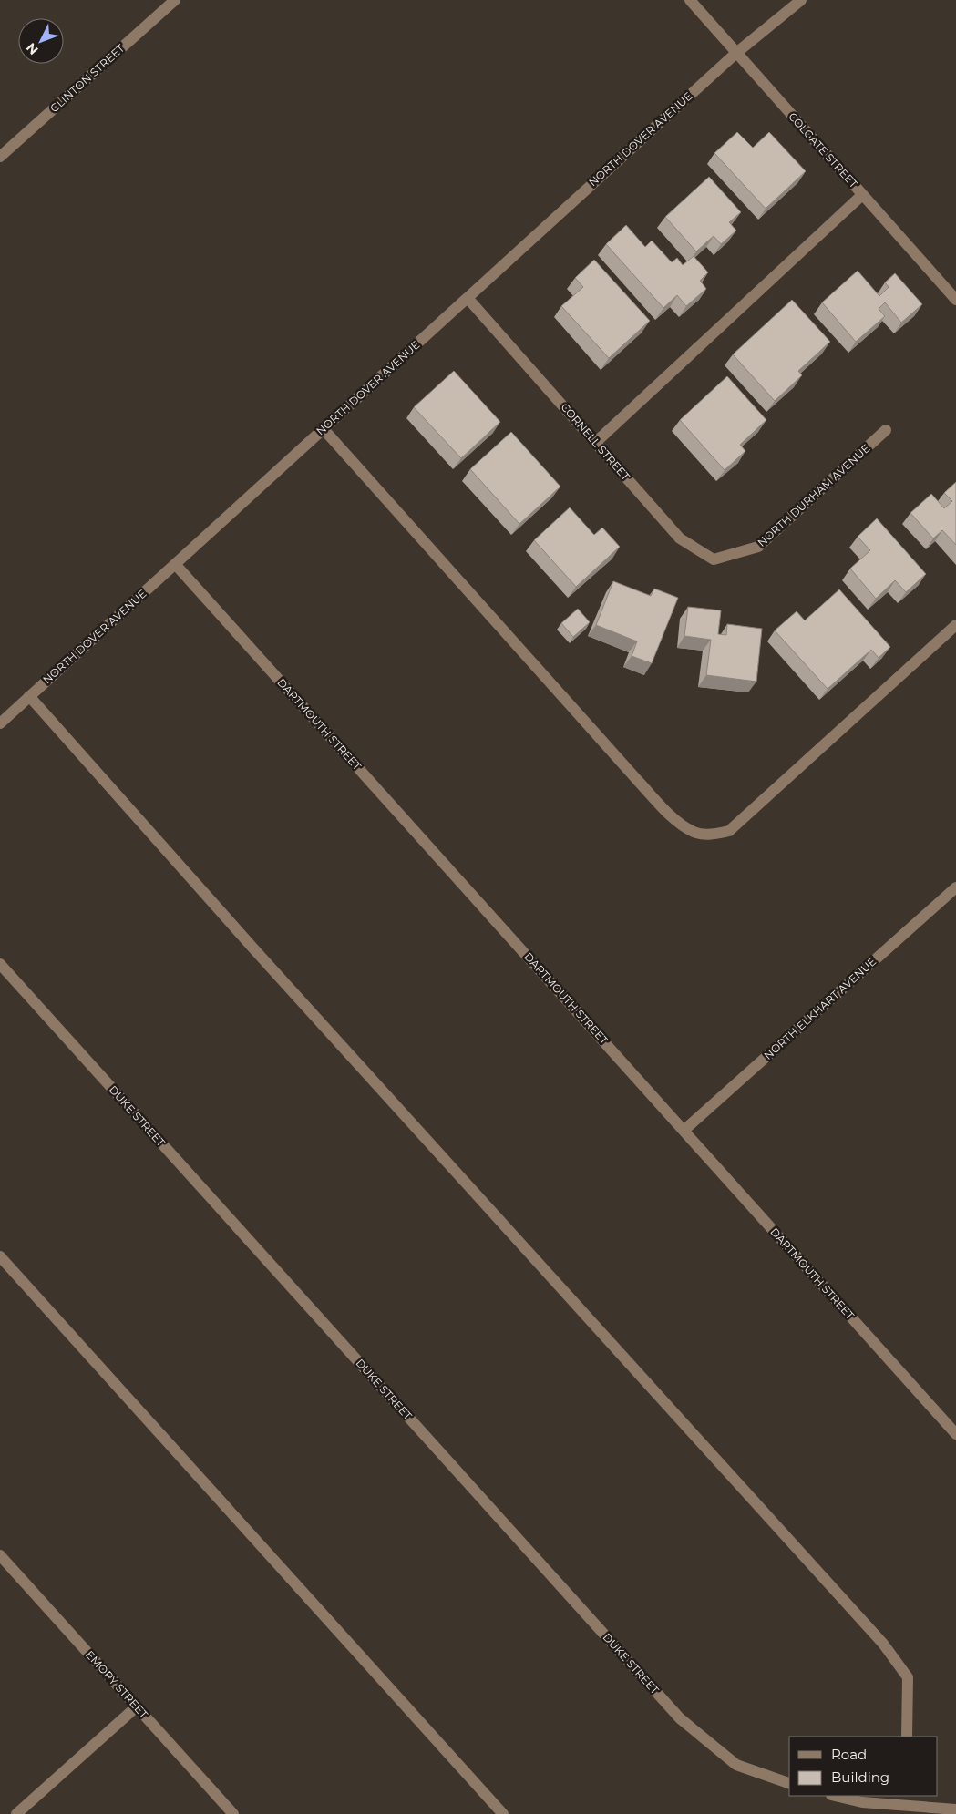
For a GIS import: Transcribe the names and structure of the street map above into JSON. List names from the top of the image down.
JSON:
{
  "streets": {
    "street": [
      "CLINTON STREET",
      "NORTH DOVER AVENUE",
      "COLGATE STREET",
      "CORNELL STREET",
      "NORTH DURHAM AVENUE",
      "DARTMOUTH STREET",
      "NORTH ELKHART AVENUE",
      "DUKE STREET",
      "EMORY STREET"
    ]
  },
  "crossings": [
    ["NORTH DOVER AVENUE", "COLGATE STREET"],
    ["NORTH DOVER AVENUE", "CORNELL STREET"],
    ["NORTH DOVER AVENUE", "DARTMOUTH STREET"],
    ["CORNELL STREET", "NORTH DURHAM AVENUE"],
    ["DARTMOUTH STREET", "NORTH ELKHART AVENUE"]
  ],
  "legend": ["Road", "Building"],
  "north": "bottom left"
}
